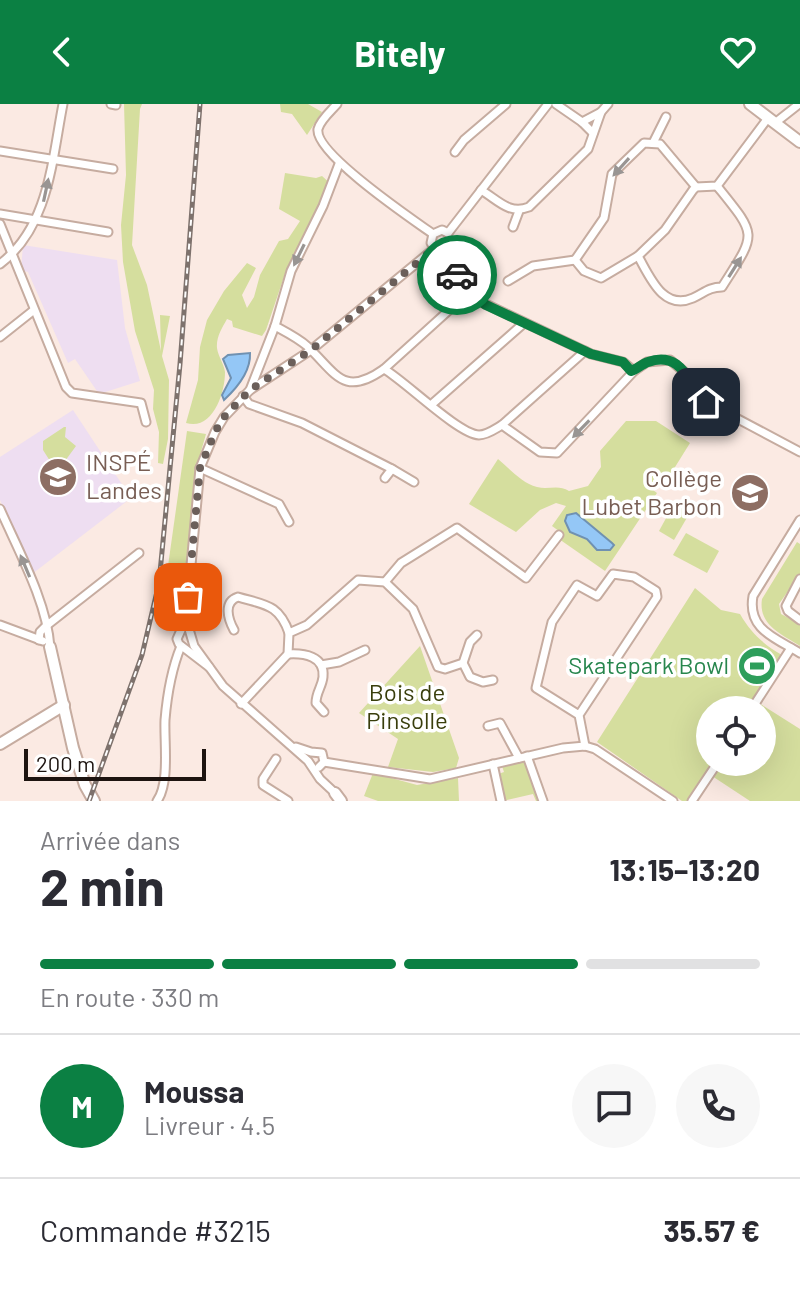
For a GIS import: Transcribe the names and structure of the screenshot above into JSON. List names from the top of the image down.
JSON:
{
  "parks": ["Bois de Pinsolle"],
  "places": {
    "school or university": ["INSPÉ Landes", "Collège Lubet Barbon"],
    "sports": ["Skatepark Bowl"]
  },
  "scale_bar": "200 m",
  "page": {
    "header": "Bitely",
    "scale": "200 m",
    "heading": ["2 min", "Arrivée dans", "13:15–13:20"],
    "panel": [
      "Moussa",
      "Livreur · 4.5",
      "Commande #3215",
      "35.57 €"
    ],
    "bar": "En route · 330 m",
    "round": "M"
  }
}
